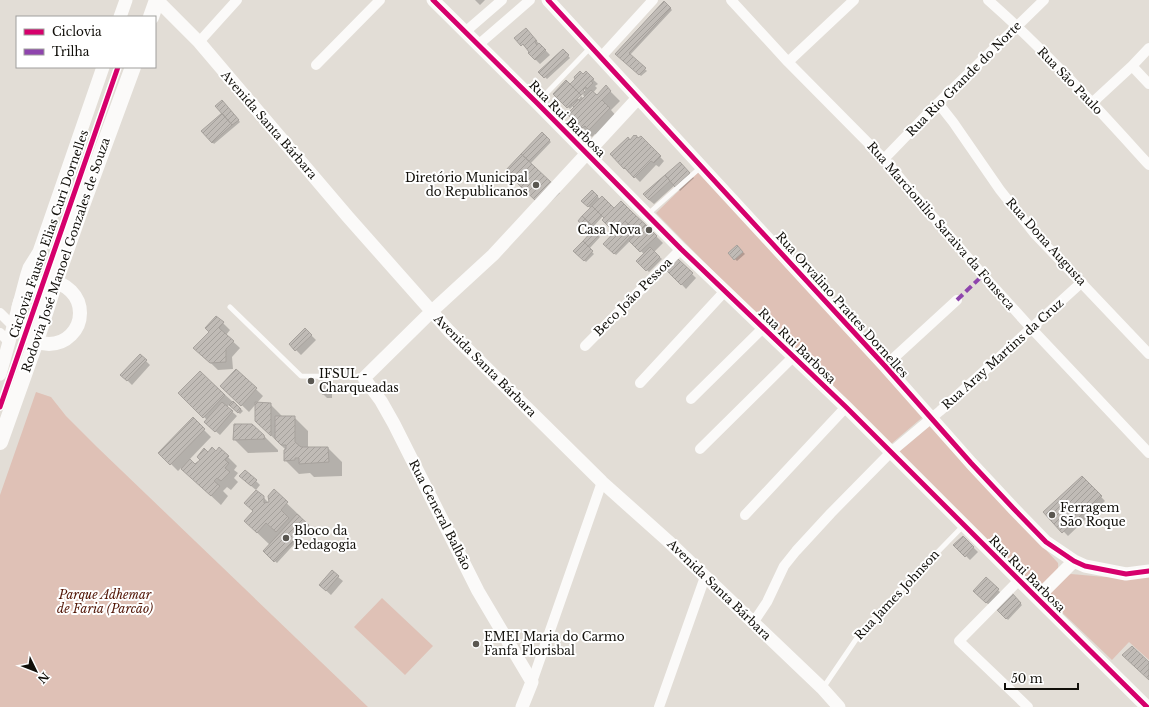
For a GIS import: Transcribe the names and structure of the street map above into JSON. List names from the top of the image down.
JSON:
{
  "streets": {
    "main road": ["Rodovia José Manoel Gonzales de Souza"],
    "street": [
      "Rua Rio Grande do Norte",
      "Rua São Paulo",
      "Rua Rui Barbosa",
      "Avenida Santa Bárbara",
      "Rua Marcionilio Saraiva da Fonseca",
      "Rua Dona Augusta",
      "Beco João Pessoa",
      "Rua Orvalino Prattes Dornelles",
      "Rua Aray Martins da Cruz",
      "Rua General Balbão"
    ],
    "lane": ["Rua James Johnson"],
    "cycle path": ["Ciclovia Fausto Elias Curi Dornelles"]
  },
  "crossings": [
    ["Rua Rio Grande do Norte", "Rua São Paulo"],
    ["Rua Rio Grande do Norte", "Rua Marcionilio Saraiva da Fonseca"],
    ["Rua Rio Grande do Norte", "Rua Dona Augusta"],
    ["Rua Rui Barbosa", "Beco João Pessoa"],
    ["Rua Rui Barbosa", "Rua Aray Martins da Cruz"],
    ["Rua Rui Barbosa", "Rua James Johnson"],
    ["Avenida Santa Bárbara", "Rua Aray Martins da Cruz"],
    ["Avenida Santa Bárbara", "Rua James Johnson"],
    ["Rua Marcionilio Saraiva da Fonseca", "Rua Aray Martins da Cruz"],
    ["Rua Dona Augusta", "Rua Aray Martins da Cruz"],
    ["Rua Orvalino Prattes Dornelles", "Rua Aray Martins da Cruz"]
  ],
  "parks": ["Parque Adhemar de Faria (Parcão)"],
  "places": [
    "Diretório Municipal do Republicanos",
    "Casa Nova",
    "IFSUL - Charqueadas",
    "Ferragem São Roque",
    "Bloco da Pedagogia",
    "EMEI Maria do Carmo Fanfa Florisbal"
  ],
  "legend": ["Ciclovia", "Trilha"],
  "scale_bar": "50 m",
  "north": "bottom right"
}
